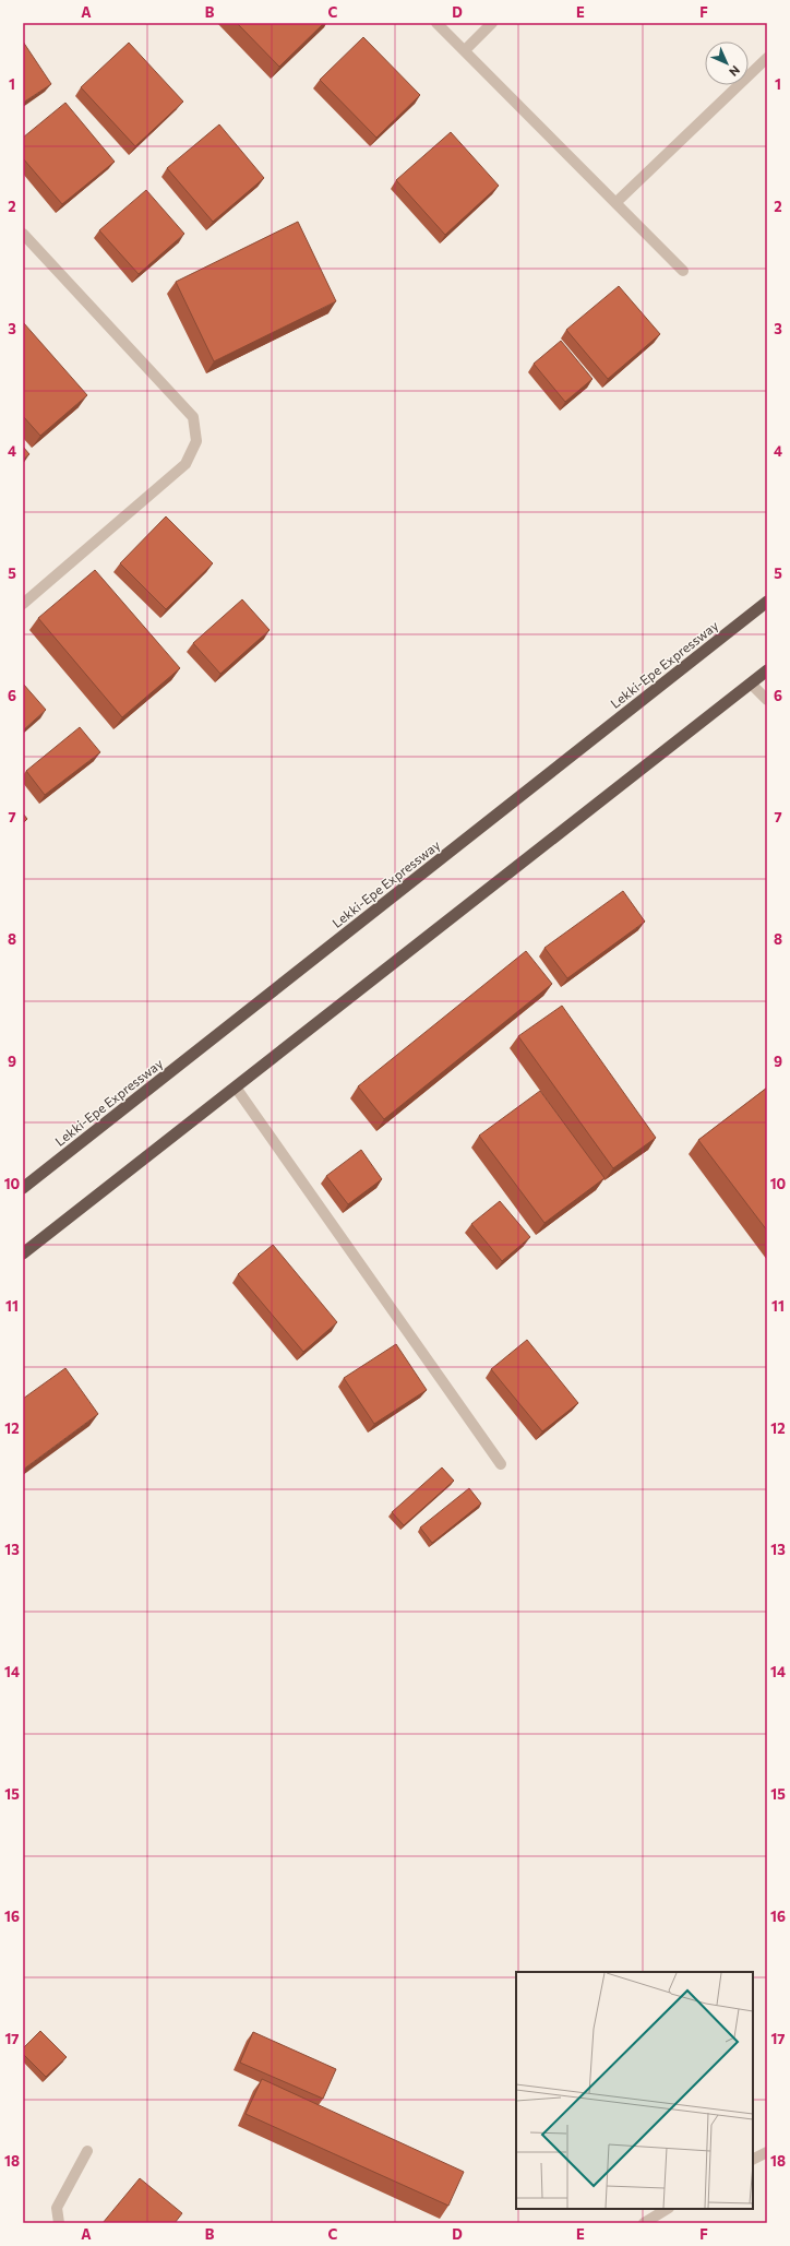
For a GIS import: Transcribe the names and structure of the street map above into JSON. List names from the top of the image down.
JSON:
{
  "streets": {
    "highway": ["Lekki-Epe Expressway"]
  },
  "north": "bottom right",
  "grid": {
    "columns": [
      "A",
      "B",
      "C",
      "D",
      "E",
      "F"
    ],
    "rows": [
      "1",
      "2",
      "3",
      "4",
      "5",
      "6",
      "7",
      "8",
      "9",
      "10",
      "11",
      "12",
      "13",
      "14",
      "15",
      "16",
      "17",
      "18"
    ]
  }
}
